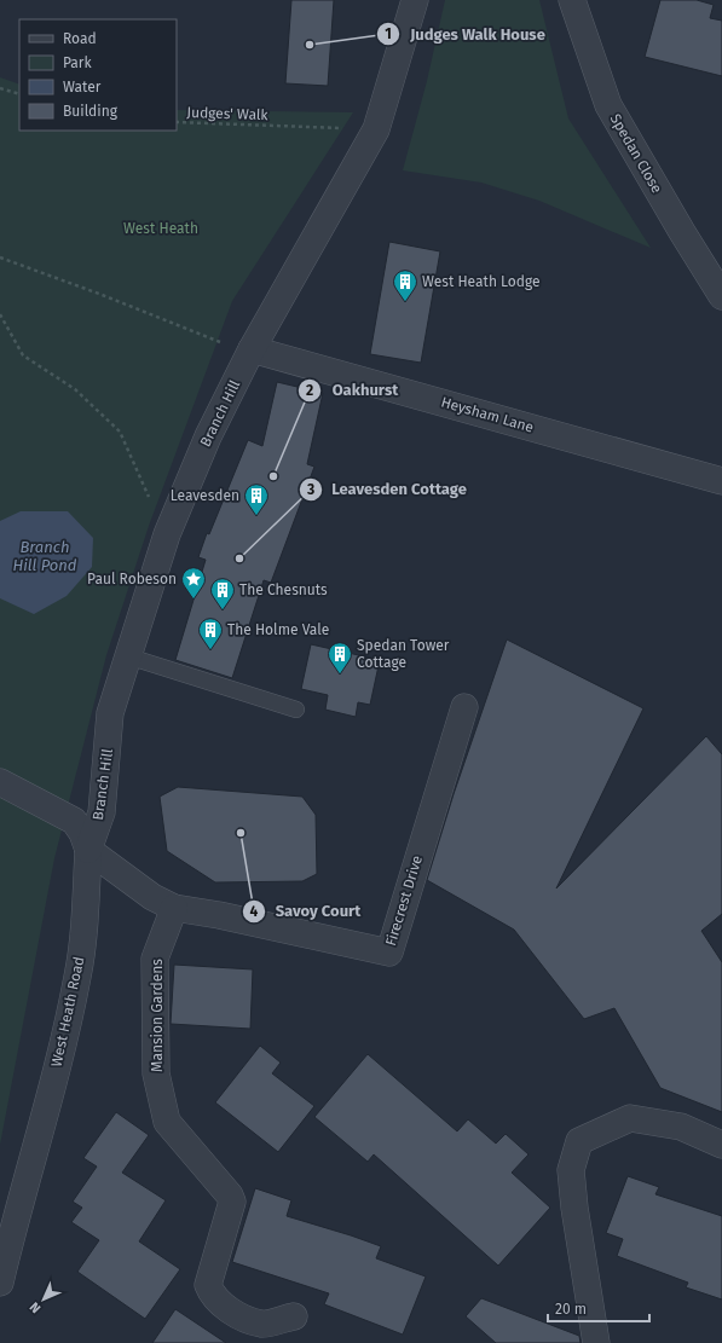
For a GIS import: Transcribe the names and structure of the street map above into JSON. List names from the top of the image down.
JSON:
{
  "streets": {
    "street": [
      "Spedan Close",
      "Branch Hill",
      "Heysham Lane",
      "Firecrest Drive",
      "West Heath Road",
      "Mansion Gardens"
    ],
    "path": ["Judges' Walk"]
  },
  "crossings": [
    ["Judges' Walk", "Branch Hill"],
    ["Branch Hill", "Heysham Lane"],
    ["Branch Hill", "Firecrest Drive"],
    ["Branch Hill", "West Heath Road"],
    ["Firecrest Drive", "West Heath Road"],
    ["Firecrest Drive", "Mansion Gardens"]
  ],
  "water": ["Branch Hill Pond"],
  "parks": ["West Heath"],
  "places": {
    "other": [
      "Judges Walk House",
      "Oakhurst",
      "Leavesden Cottage",
      "Savoy Court"
    ],
    "building": [
      "West Heath Lodge",
      "Leavesden",
      "The Chesnuts",
      "The Holme Vale",
      "Spedan Tower Cottage"
    ],
    "place": ["Paul Robeson"]
  },
  "legend": [
    "Road",
    "Park",
    "Water",
    "Building"
  ],
  "scale_bar": "20 m",
  "north": "bottom left"
}
